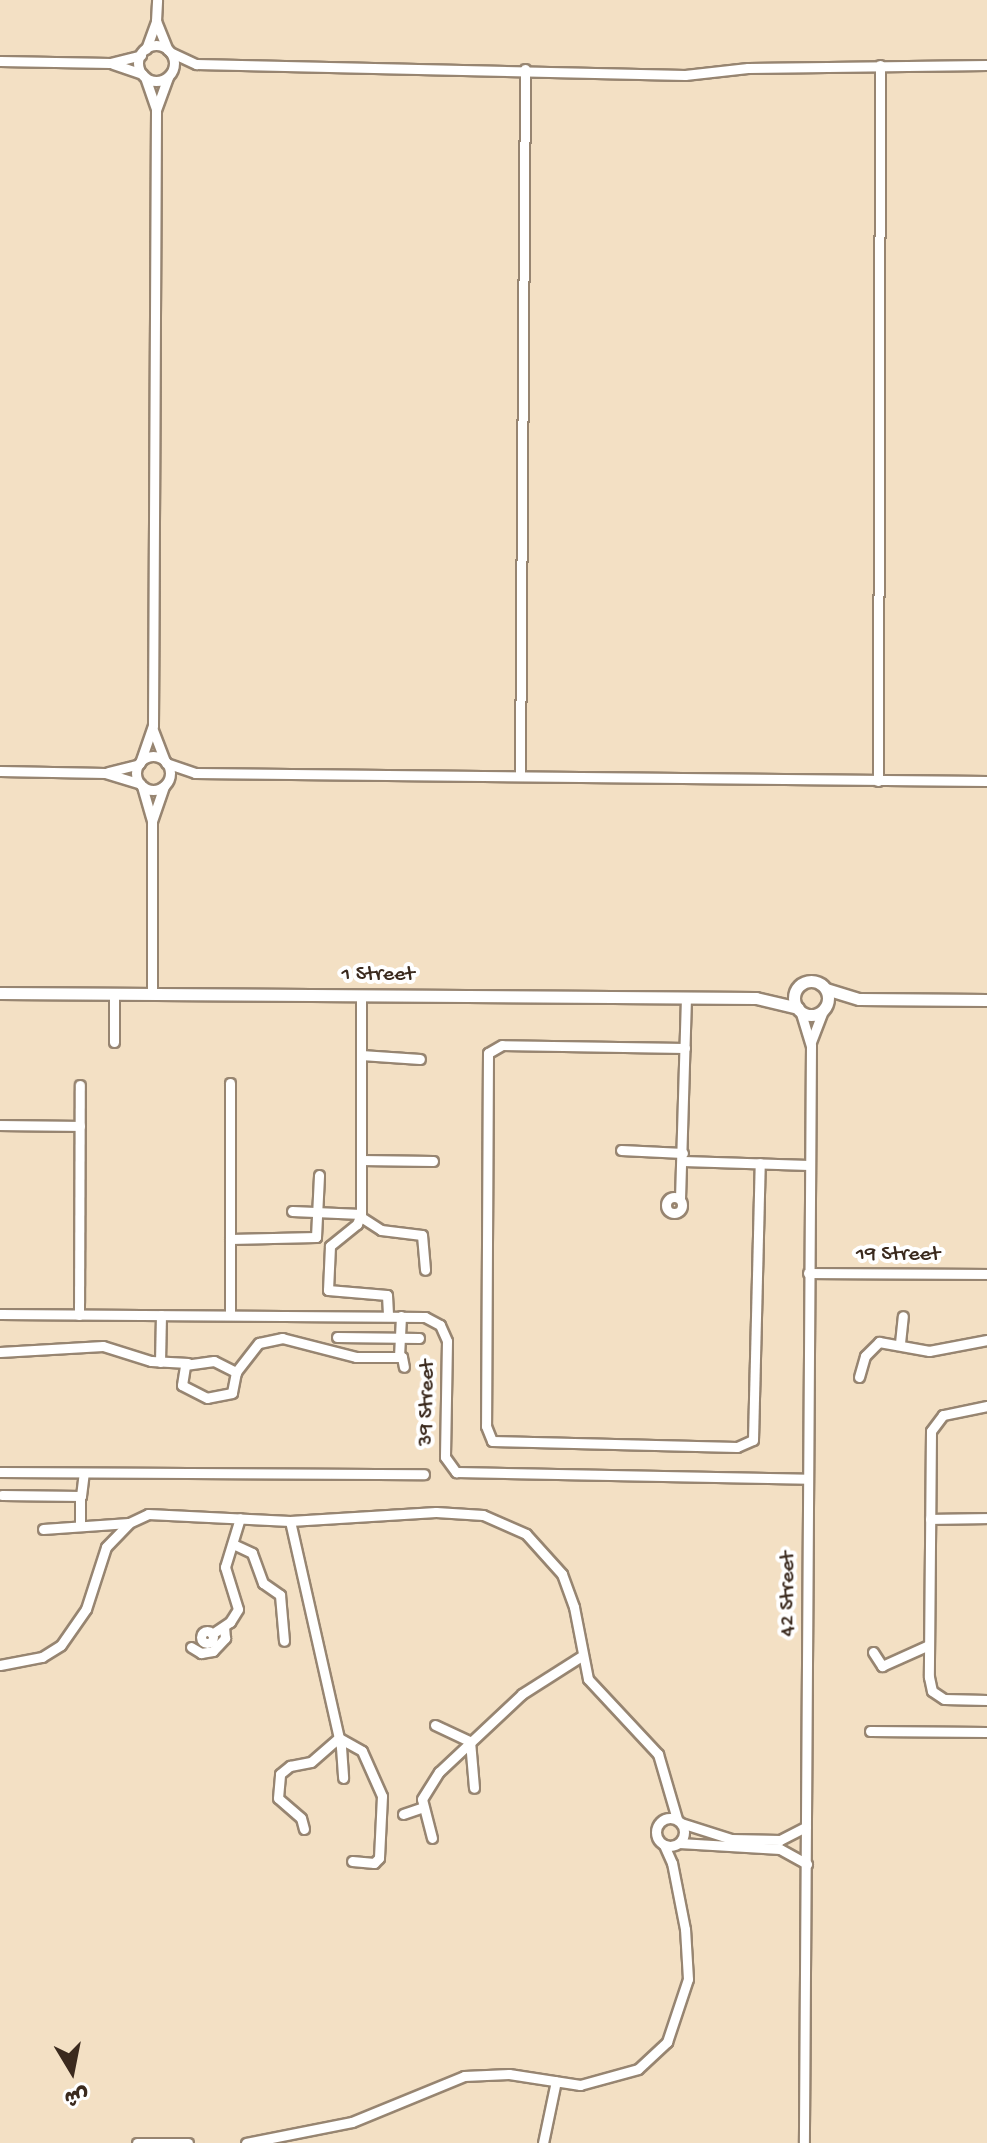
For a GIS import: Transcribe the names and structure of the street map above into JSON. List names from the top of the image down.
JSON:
{
  "streets": {
    "street": [
      "1 Street",
      "19 Street",
      "39 Street",
      "42 Street"
    ]
  },
  "crossings": [
    ["1 Street", "42 Street"],
    ["19 Street", "42 Street"],
    ["39 Street", "42 Street"]
  ],
  "north": "bottom"
}
